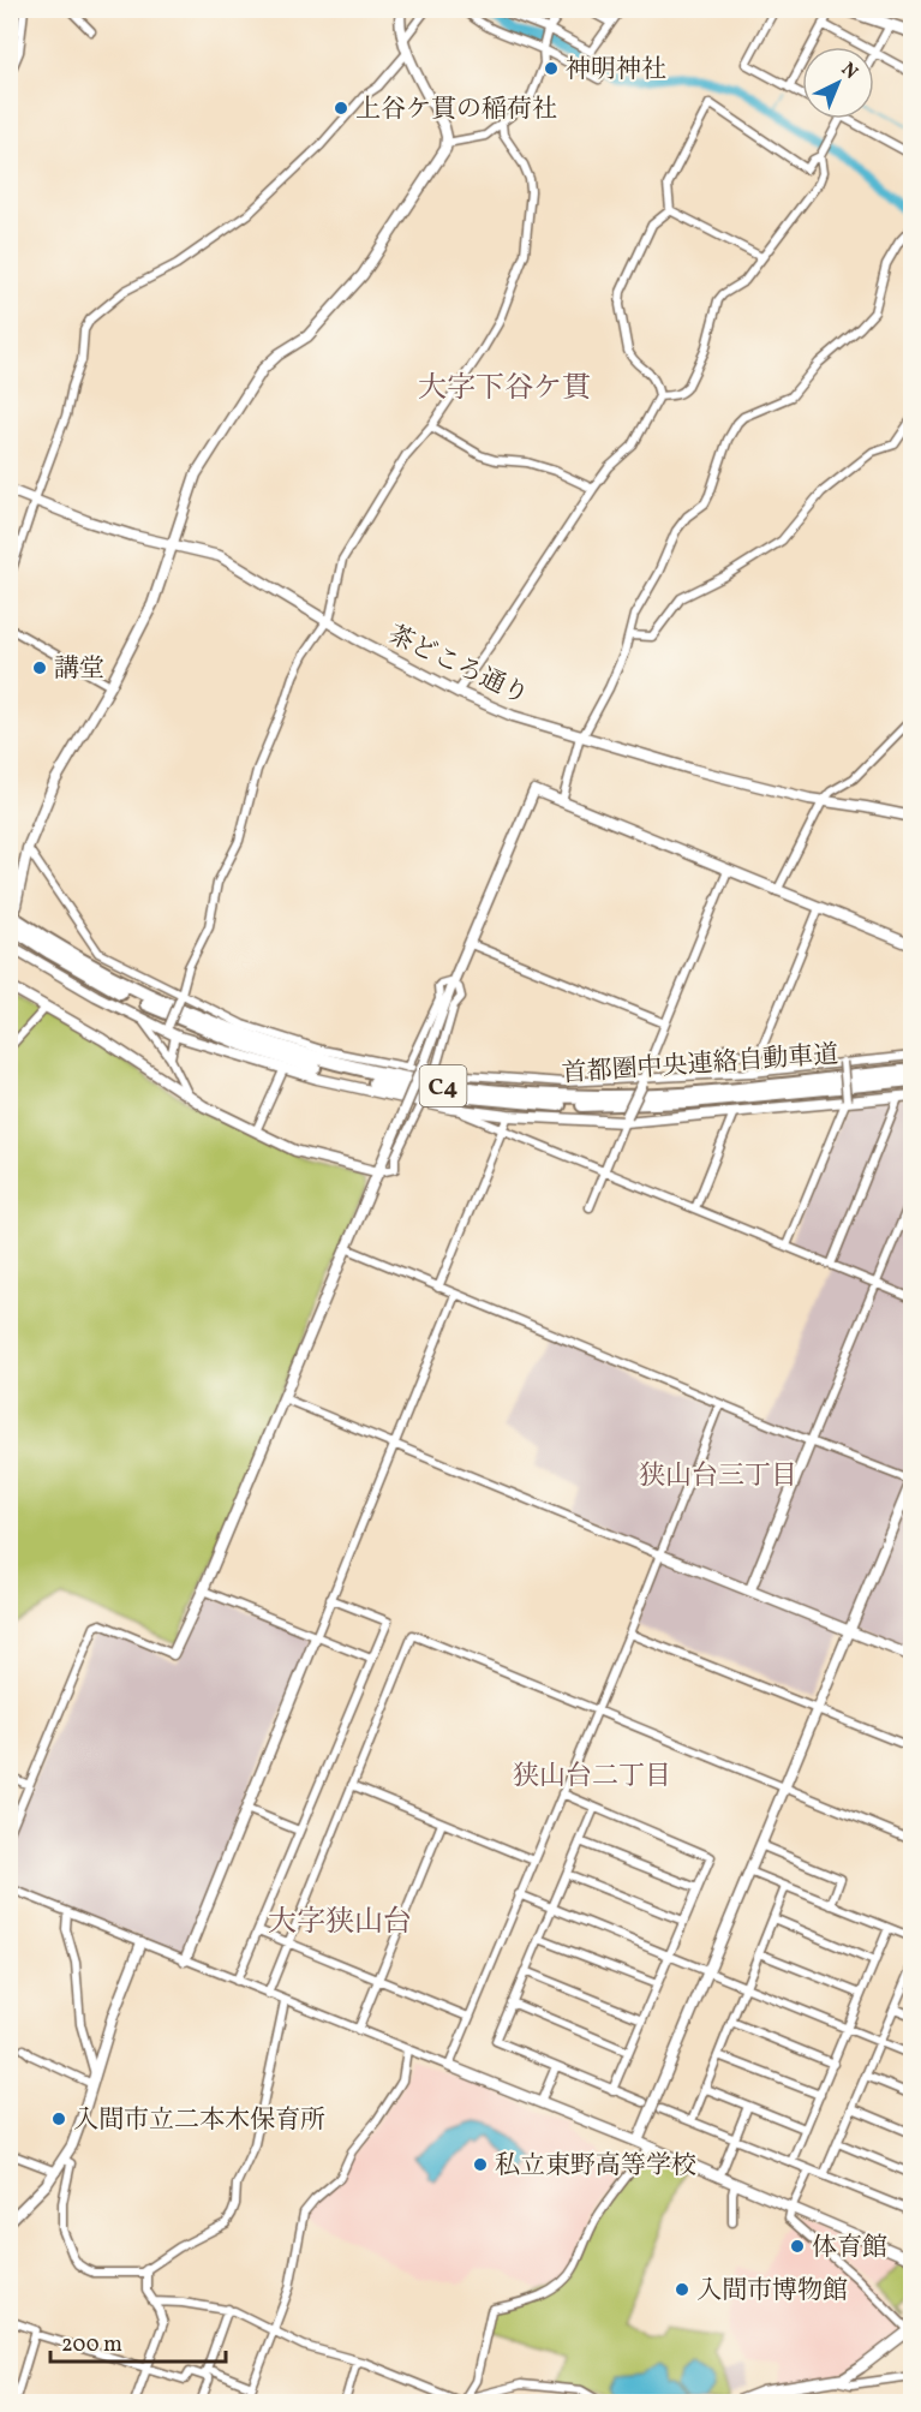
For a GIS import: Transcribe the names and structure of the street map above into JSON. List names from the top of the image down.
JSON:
{
  "streets": {
    "highway": ["首都圏中央連絡自動車道", "C4"],
    "street": ["茶どころ通り"]
  },
  "districts": [
    "大字下谷ケ貫",
    "狭山台三丁目",
    "狭山台二丁目",
    "大字狭山台"
  ],
  "places": [
    "神明神社",
    "上谷ケ貫の稲荷社",
    "講堂",
    "入間市立二本木保育所",
    "私立東野高等学校",
    "体育館",
    "入間市博物館"
  ],
  "scale_bar": "200 m",
  "north": "top right"
}
